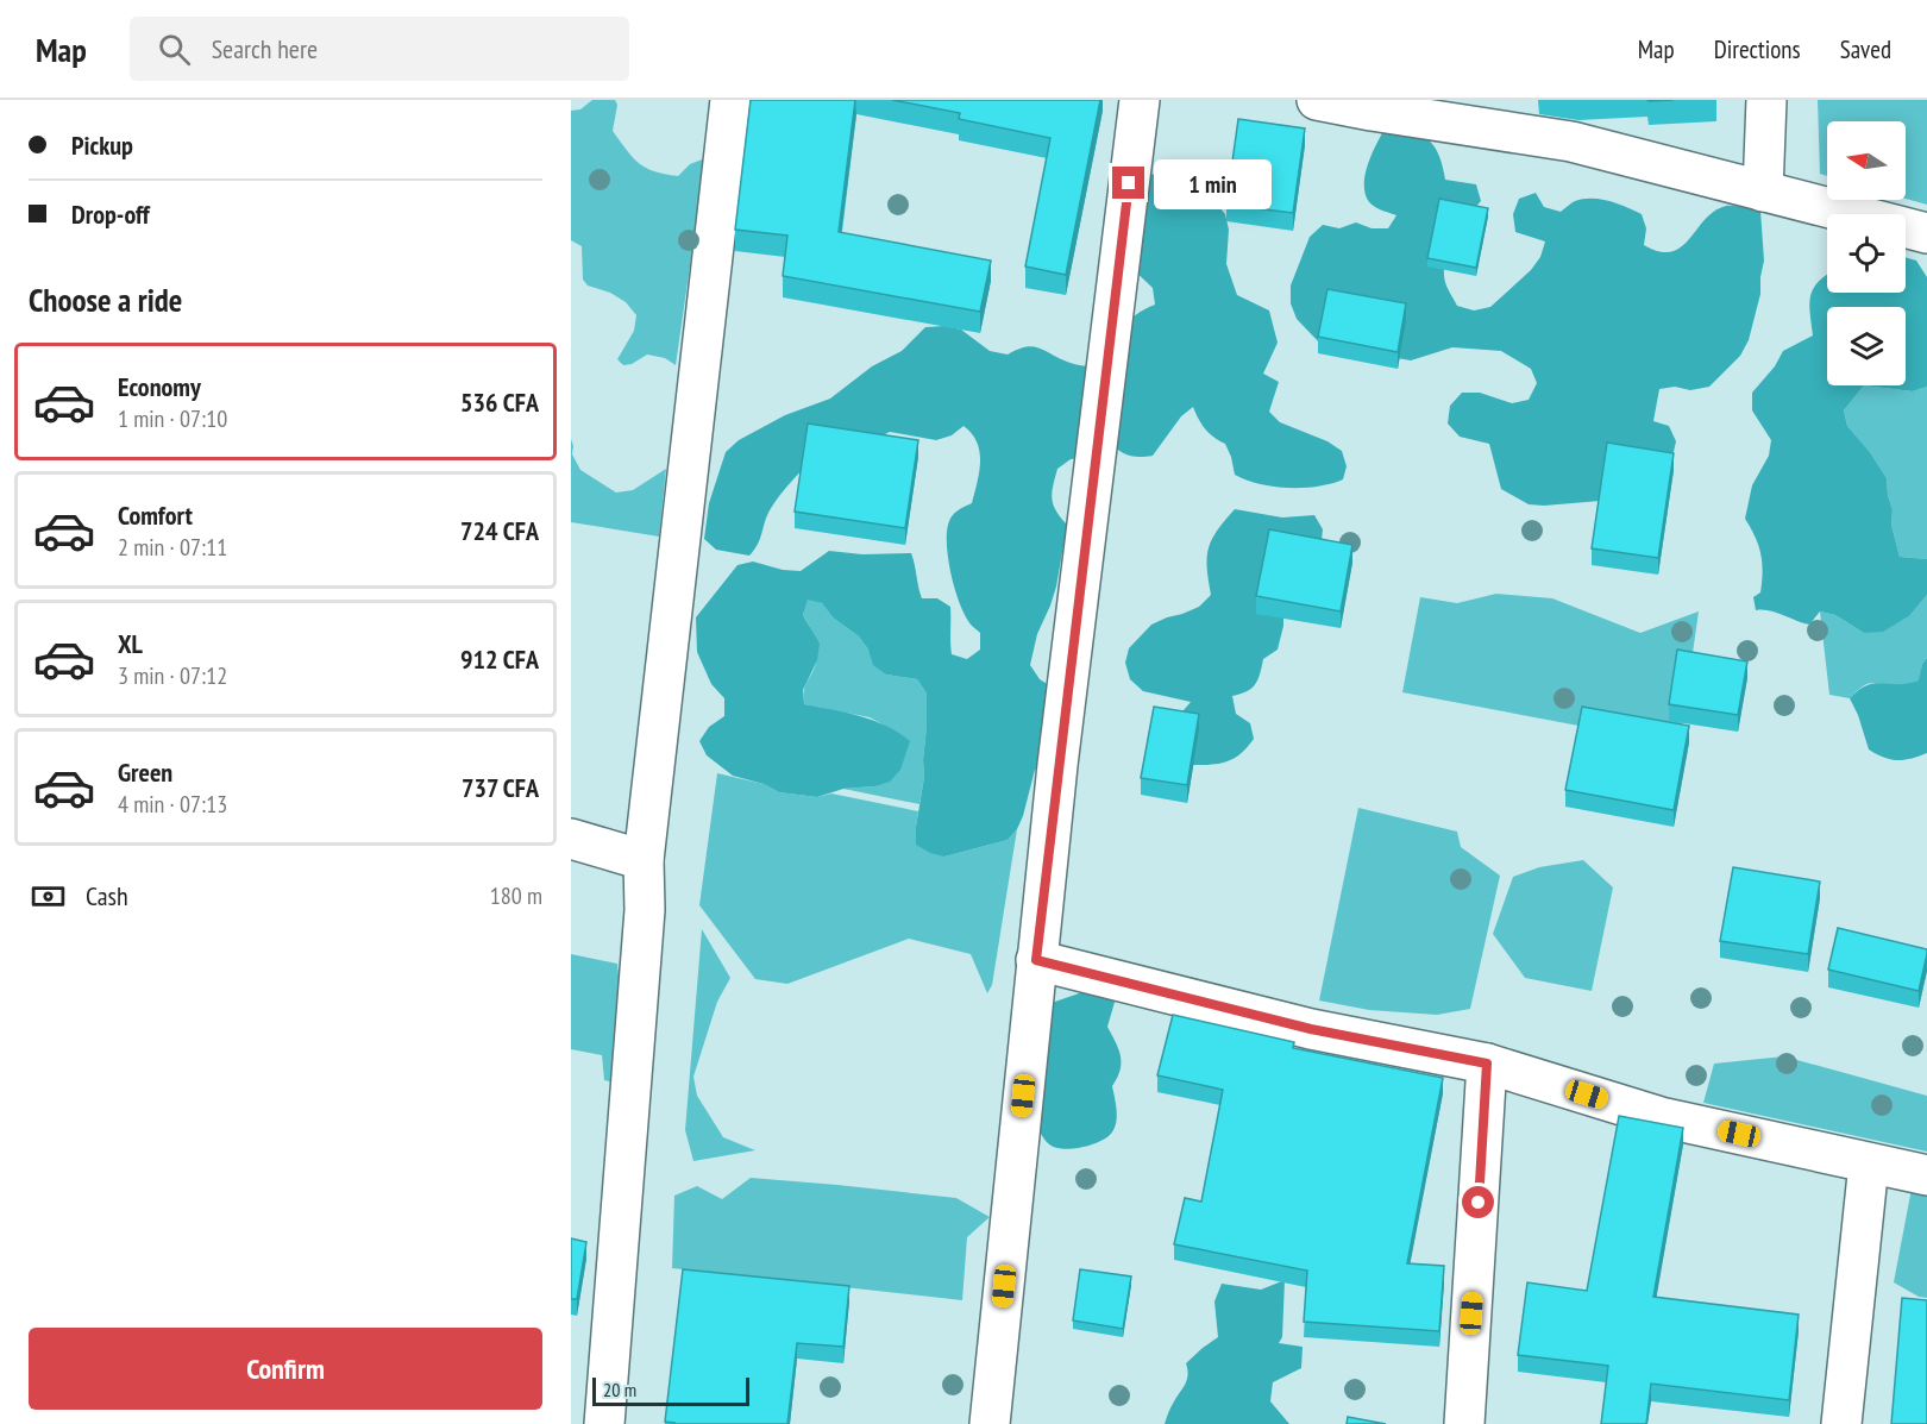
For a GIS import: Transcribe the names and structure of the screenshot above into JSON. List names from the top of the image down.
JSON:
{
  "scale_bar": "20 m",
  "north": "left",
  "page": {
    "header": "Map",
    "search": "Search here",
    "nav": ["Map", "Directions", "Saved"],
    "banner": ["Pickup", "Drop-off"],
    "bubble": "1 min",
    "heading": "Choose a ride",
    "list": [
      {
        "name": "Economy",
        "note": "1 min · 07:10",
        "value": "536 CFA"
      },
      {
        "name": "Comfort",
        "note": "2 min · 07:11",
        "value": "724 CFA"
      },
      {
        "name": "XL",
        "note": "3 min · 07:12",
        "value": "912 CFA"
      },
      {
        "name": "Green",
        "note": "4 min · 07:13",
        "value": "737 CFA"
      }
    ],
    "pay": ["Cash", "180 m"],
    "buttons": "Confirm",
    "scale": "20 m"
  }
}
